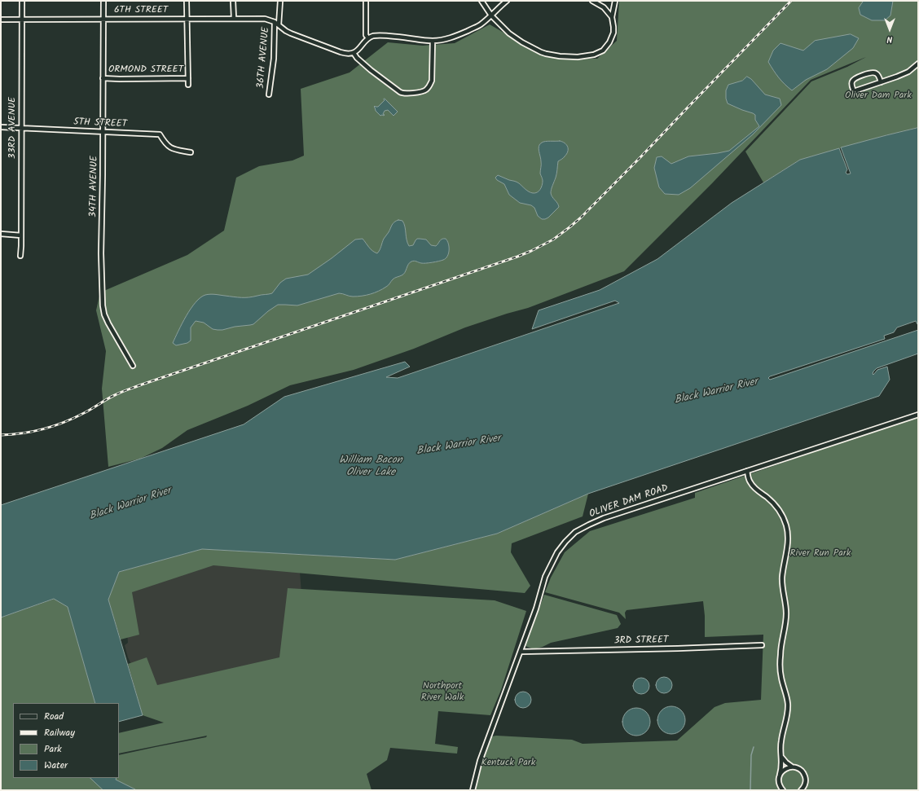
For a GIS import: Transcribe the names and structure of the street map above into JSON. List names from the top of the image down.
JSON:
{
  "streets": {
    "street": [
      "6TH STREET",
      "36TH AVENUE",
      "ORMOND STREET",
      "5TH STREET",
      "33RD AVENUE",
      "34TH AVENUE",
      "OLIVER DAM ROAD",
      "3RD STREET"
    ]
  },
  "crossings": [
    ["6TH STREET", "36TH AVENUE"],
    ["6TH STREET", "33RD AVENUE"],
    ["6TH STREET", "34TH AVENUE"],
    ["ORMOND STREET", "34TH AVENUE"],
    ["5TH STREET", "33RD AVENUE"],
    ["5TH STREET", "34TH AVENUE"],
    ["OLIVER DAM ROAD", "3RD STREET"]
  ],
  "water": ["Black Warrior River", "William Bacon Oliver Lake"],
  "parks": [
    "Oliver Dam Park",
    "River Run Park",
    "Northport River Walk",
    "Kentuck Park"
  ],
  "legend": [
    "Road",
    "Railway",
    "Park",
    "Water"
  ],
  "north": "bottom"
}
